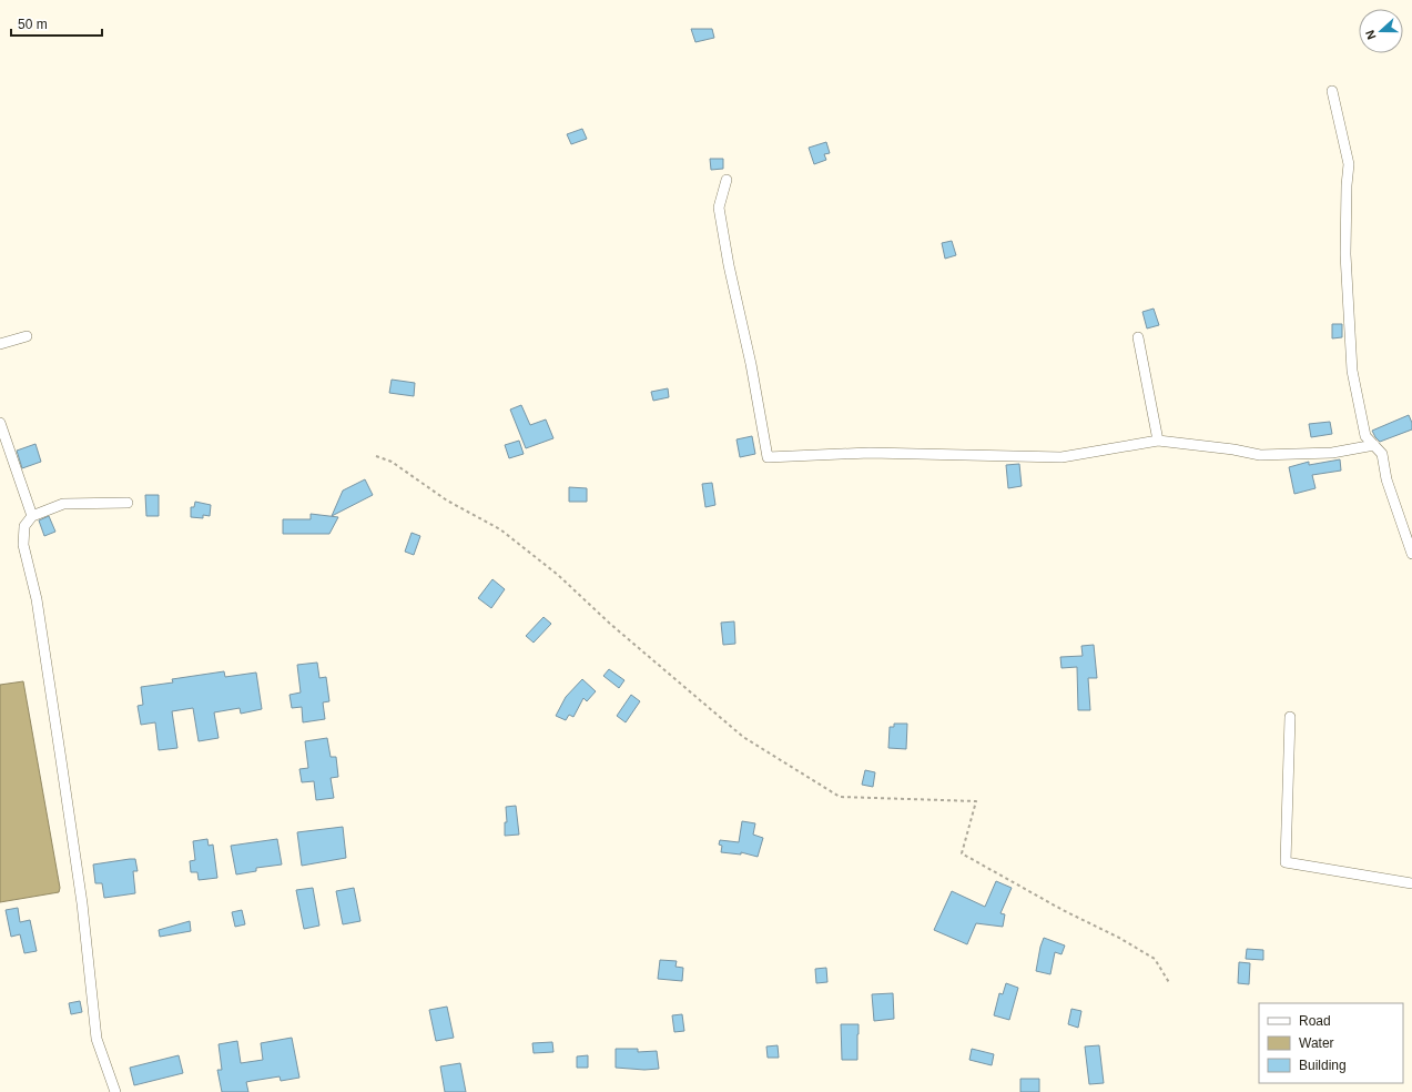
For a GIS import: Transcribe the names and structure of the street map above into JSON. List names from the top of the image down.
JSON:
{
  "legend": ["Road", "Water", "Building"],
  "scale_bar": "50 m",
  "north": "left"
}
